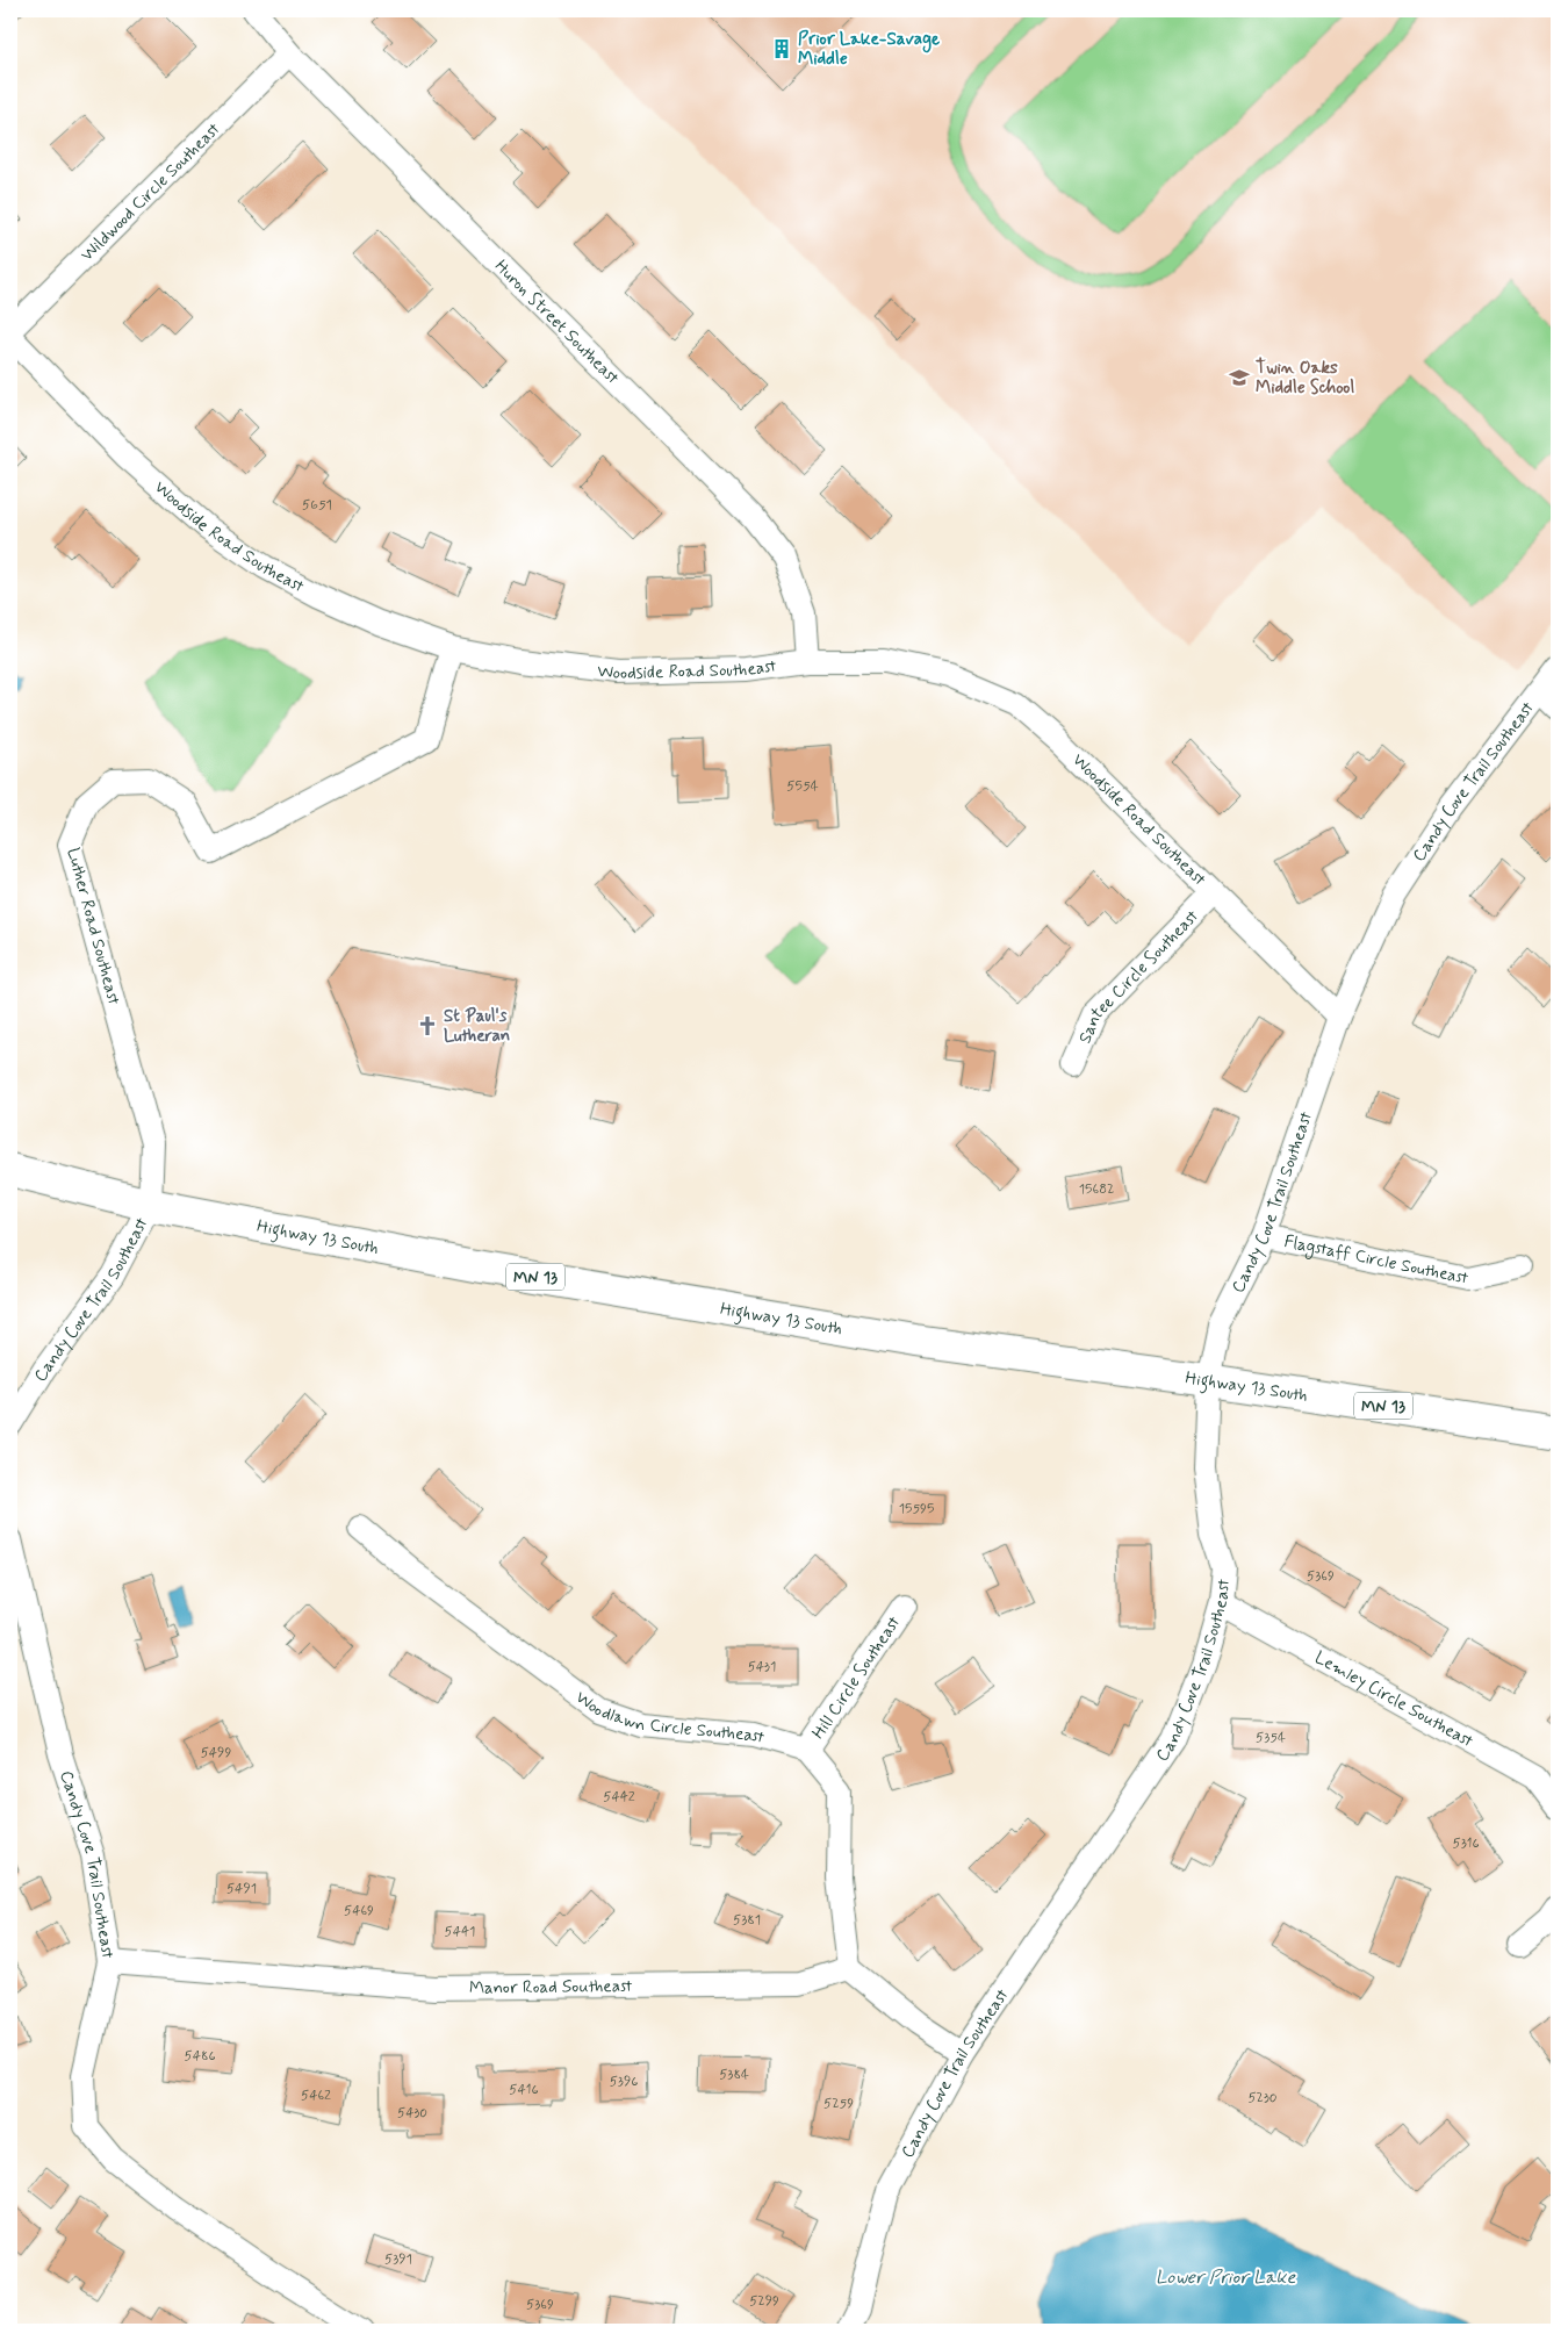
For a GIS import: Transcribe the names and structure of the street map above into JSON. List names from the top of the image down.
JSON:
{
  "streets": {
    "main road": ["Highway 13 South", "MN 13"],
    "street": [
      "Wildwood Circle Southeast",
      "Huron Street Southeast",
      "Woodside Road Southeast",
      "Candy Cove Trail Southeast",
      "Luther Road Southeast",
      "Santee Circle Southeast",
      "Flagstaff Circle Southeast",
      "Hill Circle Southeast",
      "Lemley Circle Southeast",
      "Woodlawn Circle Southeast",
      "Manor Road Southeast"
    ]
  },
  "crossings": [
    ["Wildwood Circle Southeast", "Huron Street Southeast"],
    ["Huron Street Southeast", "Woodside Road Southeast"],
    ["Woodside Road Southeast", "Candy Cove Trail Southeast"],
    ["Woodside Road Southeast", "Luther Road Southeast"],
    ["Woodside Road Southeast", "Santee Circle Southeast"],
    ["Candy Cove Trail Southeast", "Luther Road Southeast"],
    ["Candy Cove Trail Southeast", "Highway 13 South"],
    ["Candy Cove Trail Southeast", "Flagstaff Circle Southeast"],
    ["Candy Cove Trail Southeast", "Lemley Circle Southeast"],
    ["Candy Cove Trail Southeast", "Manor Road Southeast"],
    ["Luther Road Southeast", "Highway 13 South"],
    ["Hill Circle Southeast", "Woodlawn Circle Southeast"]
  ],
  "water": ["Lower Prior Lake"],
  "places": {
    "building": ["Prior Lake-Savage Middle"],
    "school or university": ["Twin Oaks Middle School"],
    "church": ["St Paul's Lutheran"]
  },
  "house_numbers": [
    "5651",
    "5554",
    "15682",
    "15595",
    "5369",
    "5431",
    "5354",
    "5499",
    "5442",
    "5316",
    "5491",
    "5469",
    "5381",
    "5441",
    "5486",
    "5384",
    "5396",
    "5416",
    "5462",
    "5230",
    "5259",
    "5430",
    "5391",
    "5299",
    "5369"
  ]
}
